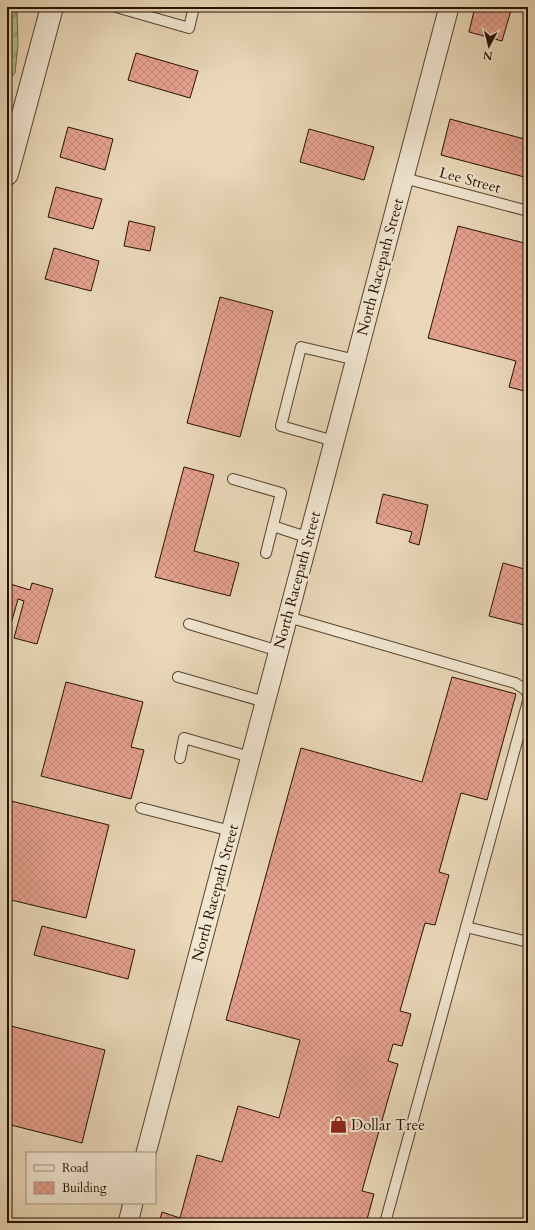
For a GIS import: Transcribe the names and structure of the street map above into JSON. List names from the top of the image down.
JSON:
{
  "streets": {
    "street": ["North Racepath Street"],
    "lane": ["Lee Street"]
  },
  "crossings": [
    ["Lee Street", "North Racepath Street"]
  ],
  "places": {
    "shop": ["Dollar Tree"]
  },
  "legend": ["Road", "Building"],
  "north": "bottom"
}
